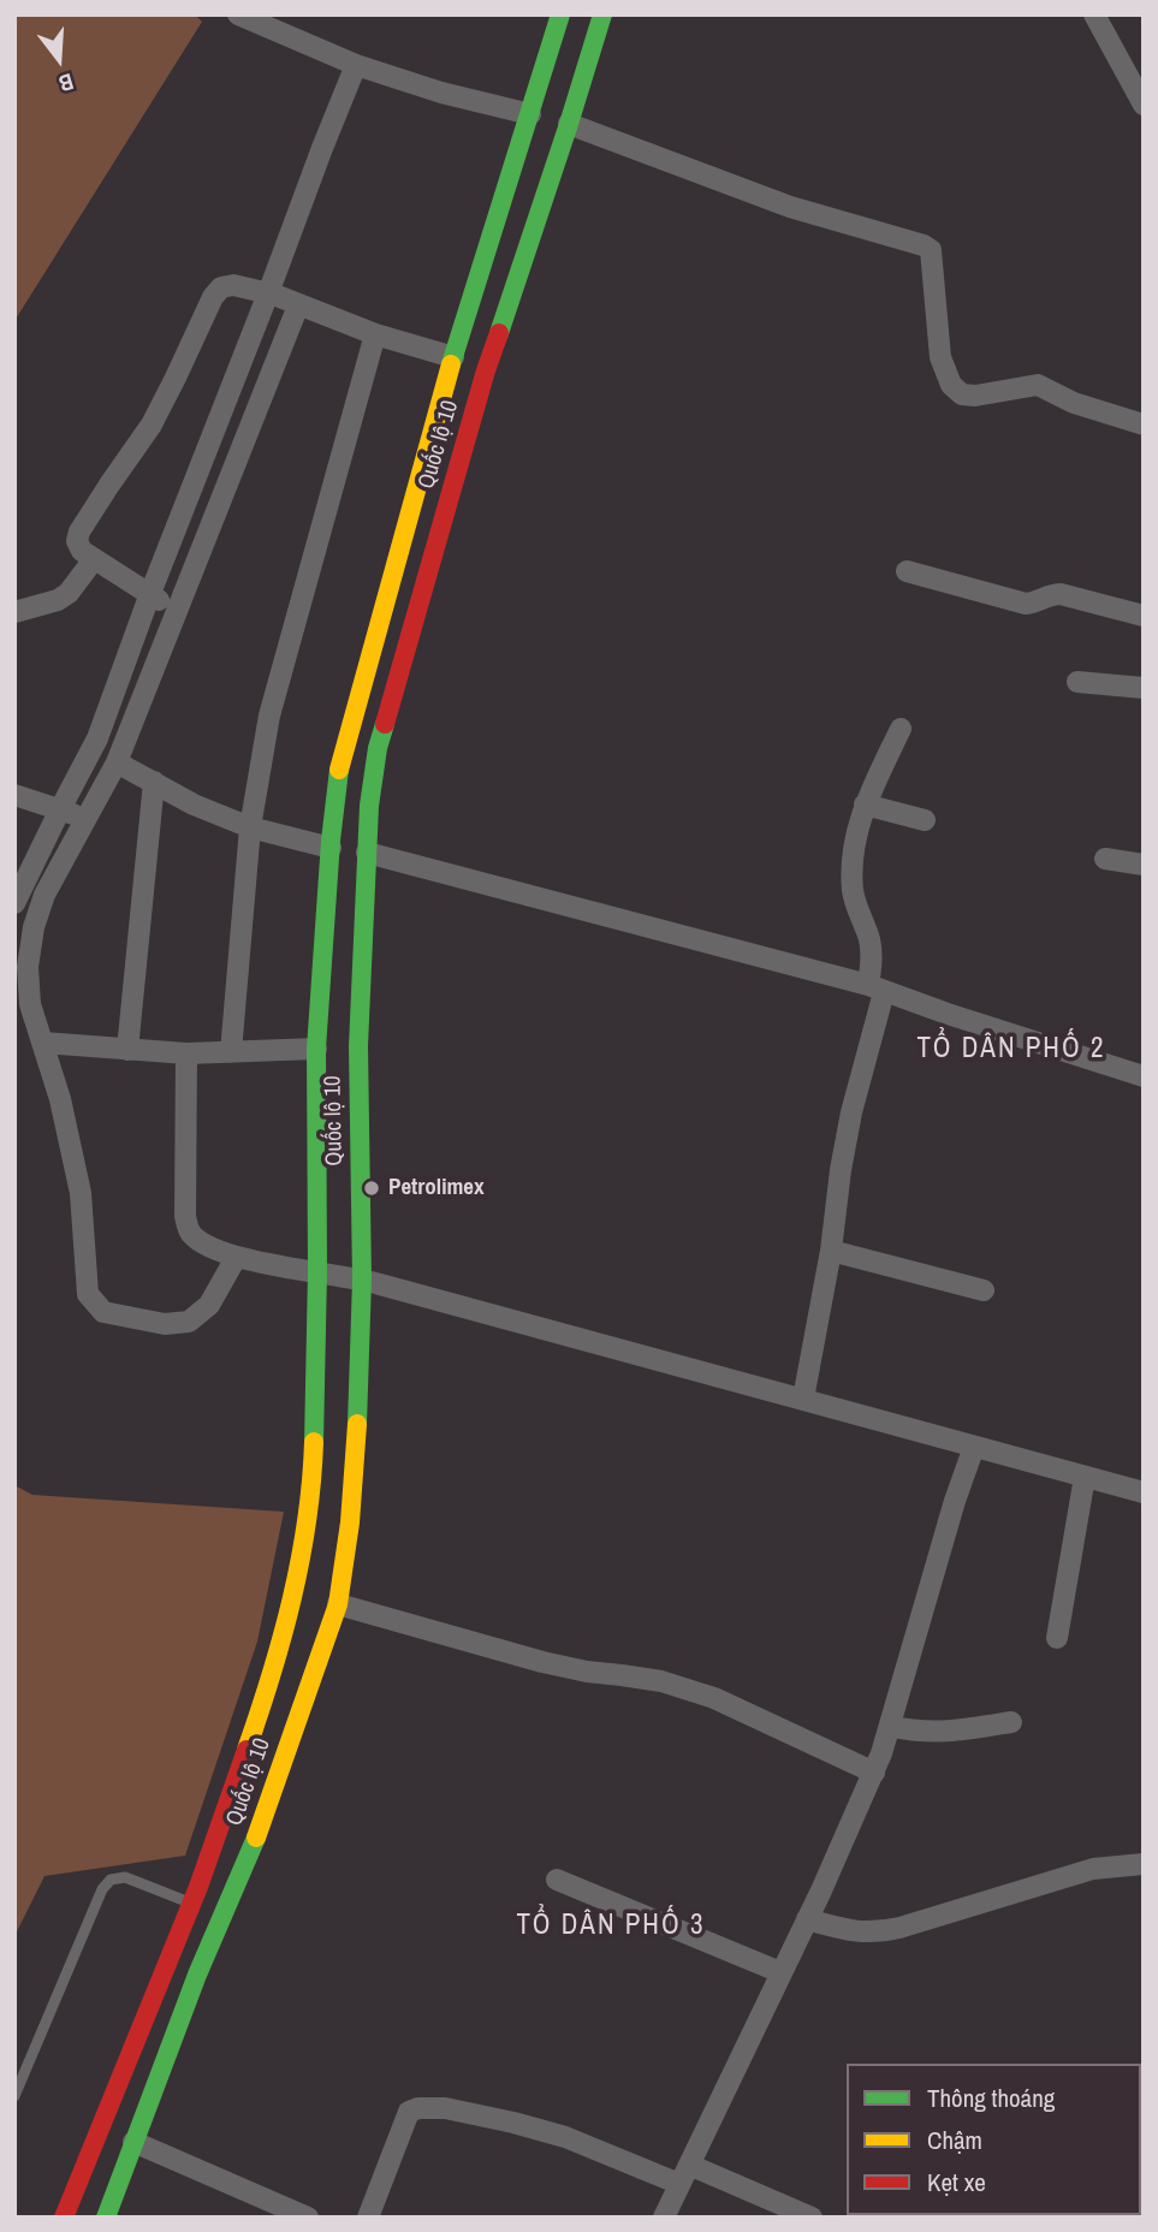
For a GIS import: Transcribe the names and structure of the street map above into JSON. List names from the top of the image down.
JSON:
{
  "streets": {
    "highway": ["Quốc lộ 10"]
  },
  "districts": ["TỔ DÂN PHỐ 2", "TỔ DÂN PHỐ 3"],
  "places": ["Petrolimex"],
  "legend": ["Thông thoáng", "Chậm", "Kẹt xe"],
  "north": "bottom"
}
